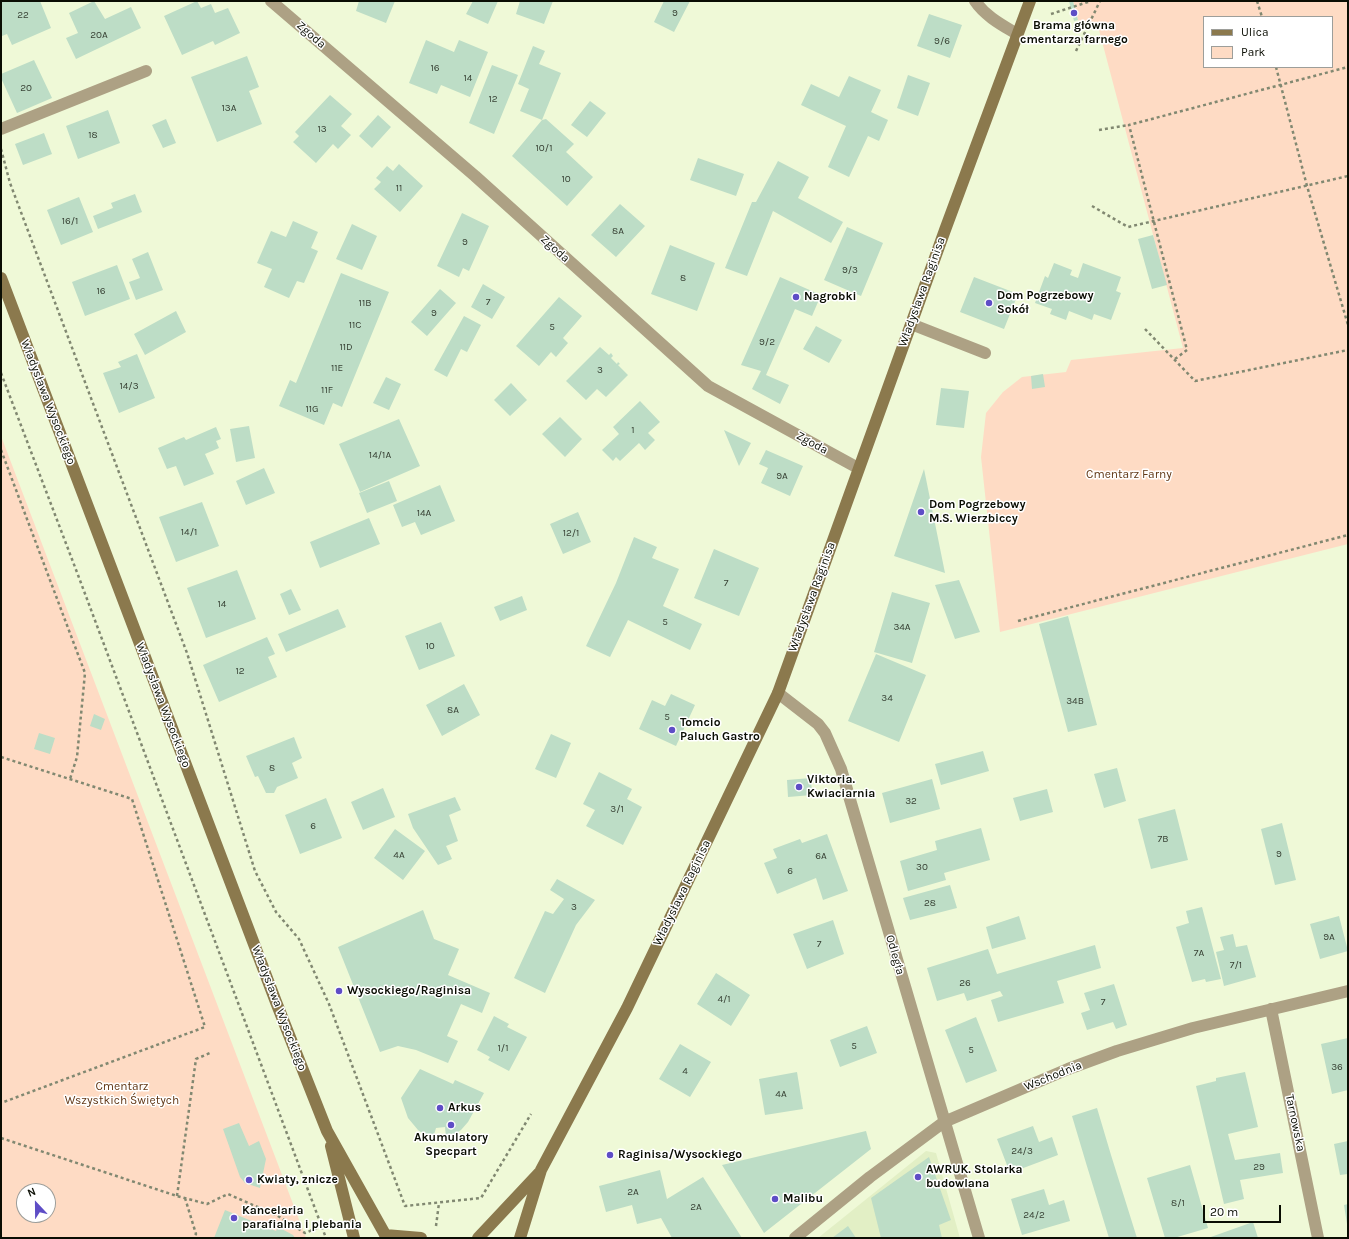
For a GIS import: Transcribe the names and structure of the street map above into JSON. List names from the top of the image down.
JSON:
{
  "streets": {
    "street": [
      "Zgoda",
      "Władysława Raginisa",
      "Władysława Wysockiego",
      "Odległa",
      "Wschodnia",
      "Tarnowska"
    ]
  },
  "crossings": [
    ["Zgoda", "Władysława Raginisa"],
    ["Władysława Raginisa", "Odległa"],
    ["Odległa", "Wschodnia"],
    ["Wschodnia", "Tarnowska"]
  ],
  "parks": ["Cmentarz Farny", "Cmentarz Wszystkich Świętych"],
  "places": [
    "Brama główna cmentarza farnego",
    "Nagrobki",
    "Dom Pogrzebowy Sokół",
    "Dom Pogrzebowy M.S. Wierzbiccy",
    "Tomcio Paluch Gastro",
    "Viktoria. Kwiaciarnia",
    "Wysockiego/Raginisa",
    "Arkus",
    "Akumulatory Specpart",
    "Raginisa/Wysockiego",
    "AWRUK. Stolarka budowlana",
    "Kwiaty, znicze",
    "Malibu",
    "Kancelaria parafialna i plebania"
  ],
  "house_numbers": [
    "9",
    "22",
    "20A",
    "9/6",
    "16",
    "14",
    "20",
    "12",
    "13A",
    "13",
    "18",
    "10/1",
    "10",
    "11",
    "16/1",
    "8A",
    "9",
    "9/3",
    "8",
    "16",
    "7",
    "11B",
    "9",
    "11C",
    "5",
    "9/2",
    "11D",
    "11E",
    "3",
    "14/3",
    "11F",
    "11G",
    "1",
    "14/1A",
    "9A",
    "14A",
    "14/1",
    "12/1",
    "7",
    "14",
    "5",
    "34A",
    "10",
    "12",
    "34",
    "34B",
    "8A",
    "5",
    "8",
    "32",
    "3/1",
    "6",
    "7B",
    "9",
    "4A",
    "6A",
    "30",
    "6",
    "28",
    "3",
    "9A",
    "7",
    "7A",
    "7/1",
    "26",
    "4/1",
    "7",
    "5",
    "1/1",
    "5",
    "36",
    "4",
    "4A",
    "24/3",
    "29",
    "2A",
    "8/1",
    "2A",
    "24/2"
  ],
  "legend": ["Ulica", "Park"],
  "scale_bar": "20 m",
  "north": "top"
}
